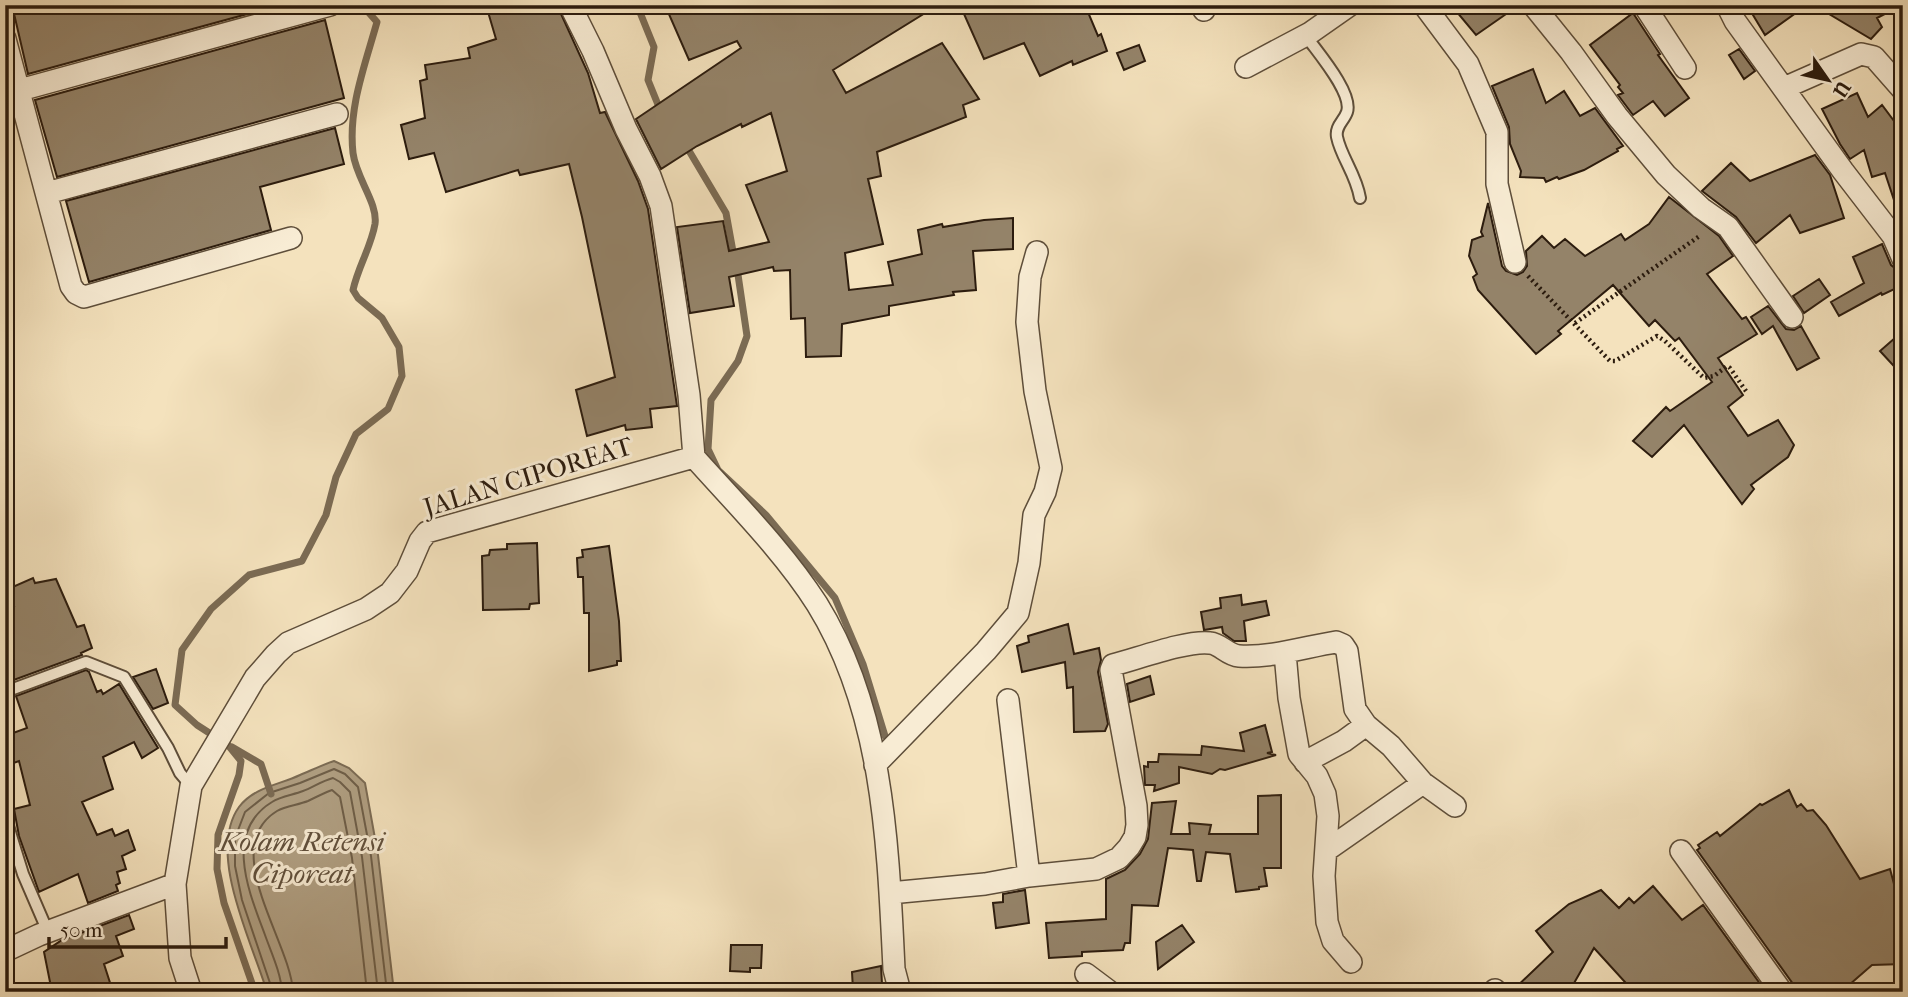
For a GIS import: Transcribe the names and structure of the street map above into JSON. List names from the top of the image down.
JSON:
{
  "streets": {
    "street": ["JALAN CIPOREAT"]
  },
  "water": ["Kolam Retensi Ciporeat"],
  "scale_bar": "50 m",
  "north": "bottom right"
}
